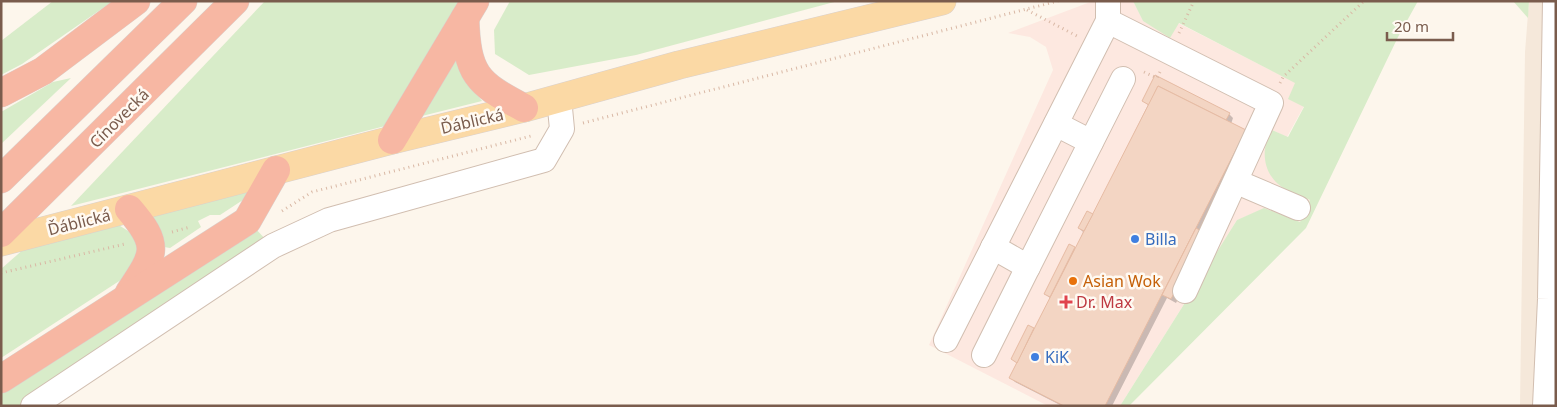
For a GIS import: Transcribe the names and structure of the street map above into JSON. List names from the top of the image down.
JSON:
{
  "streets": {
    "highway": ["Cínovecká"],
    "main road": ["Ďáblická"]
  },
  "places": {
    "other": ["Billa", "Asian Wok", "KiK"],
    "health": ["Dr. Max"]
  },
  "scale_bar": "20 m"
}
